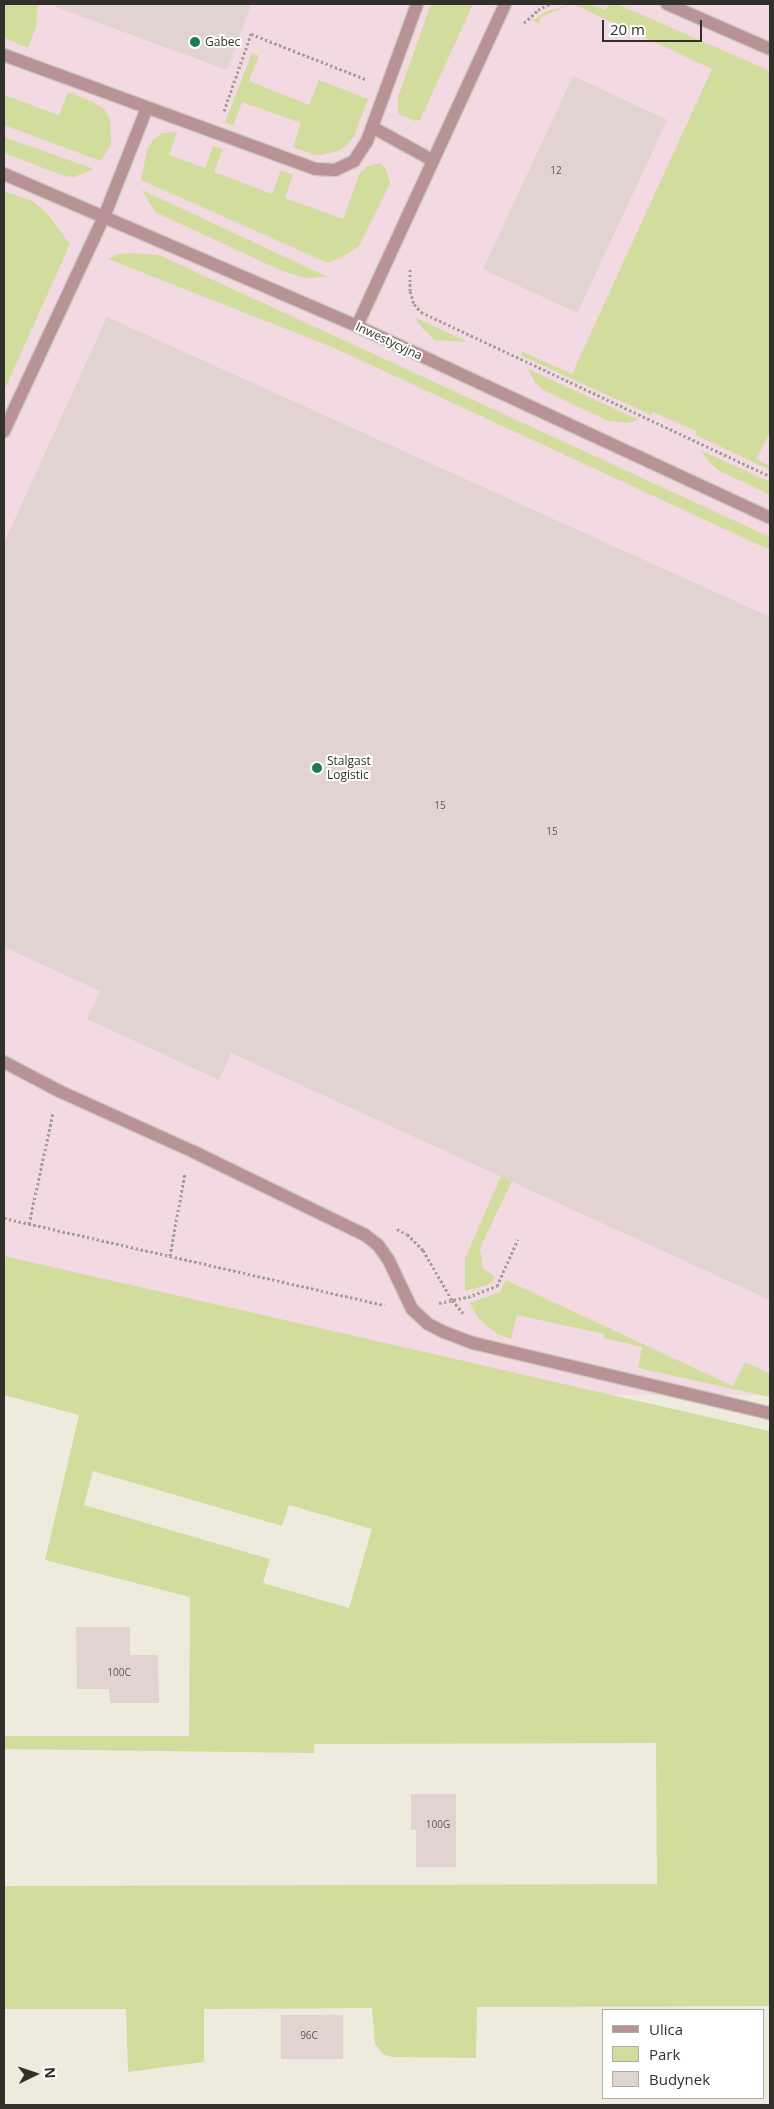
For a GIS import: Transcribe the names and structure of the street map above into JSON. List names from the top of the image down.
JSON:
{
  "streets": {
    "street": ["Inwestycyjna"]
  },
  "places": ["Gabec", "Stalgast Logistic"],
  "house_numbers": [
    "12",
    "15",
    "15",
    "100C",
    "100G",
    "96C"
  ],
  "legend": ["Ulica", "Park", "Budynek"],
  "scale_bar": "20 m",
  "north": "right"
}
